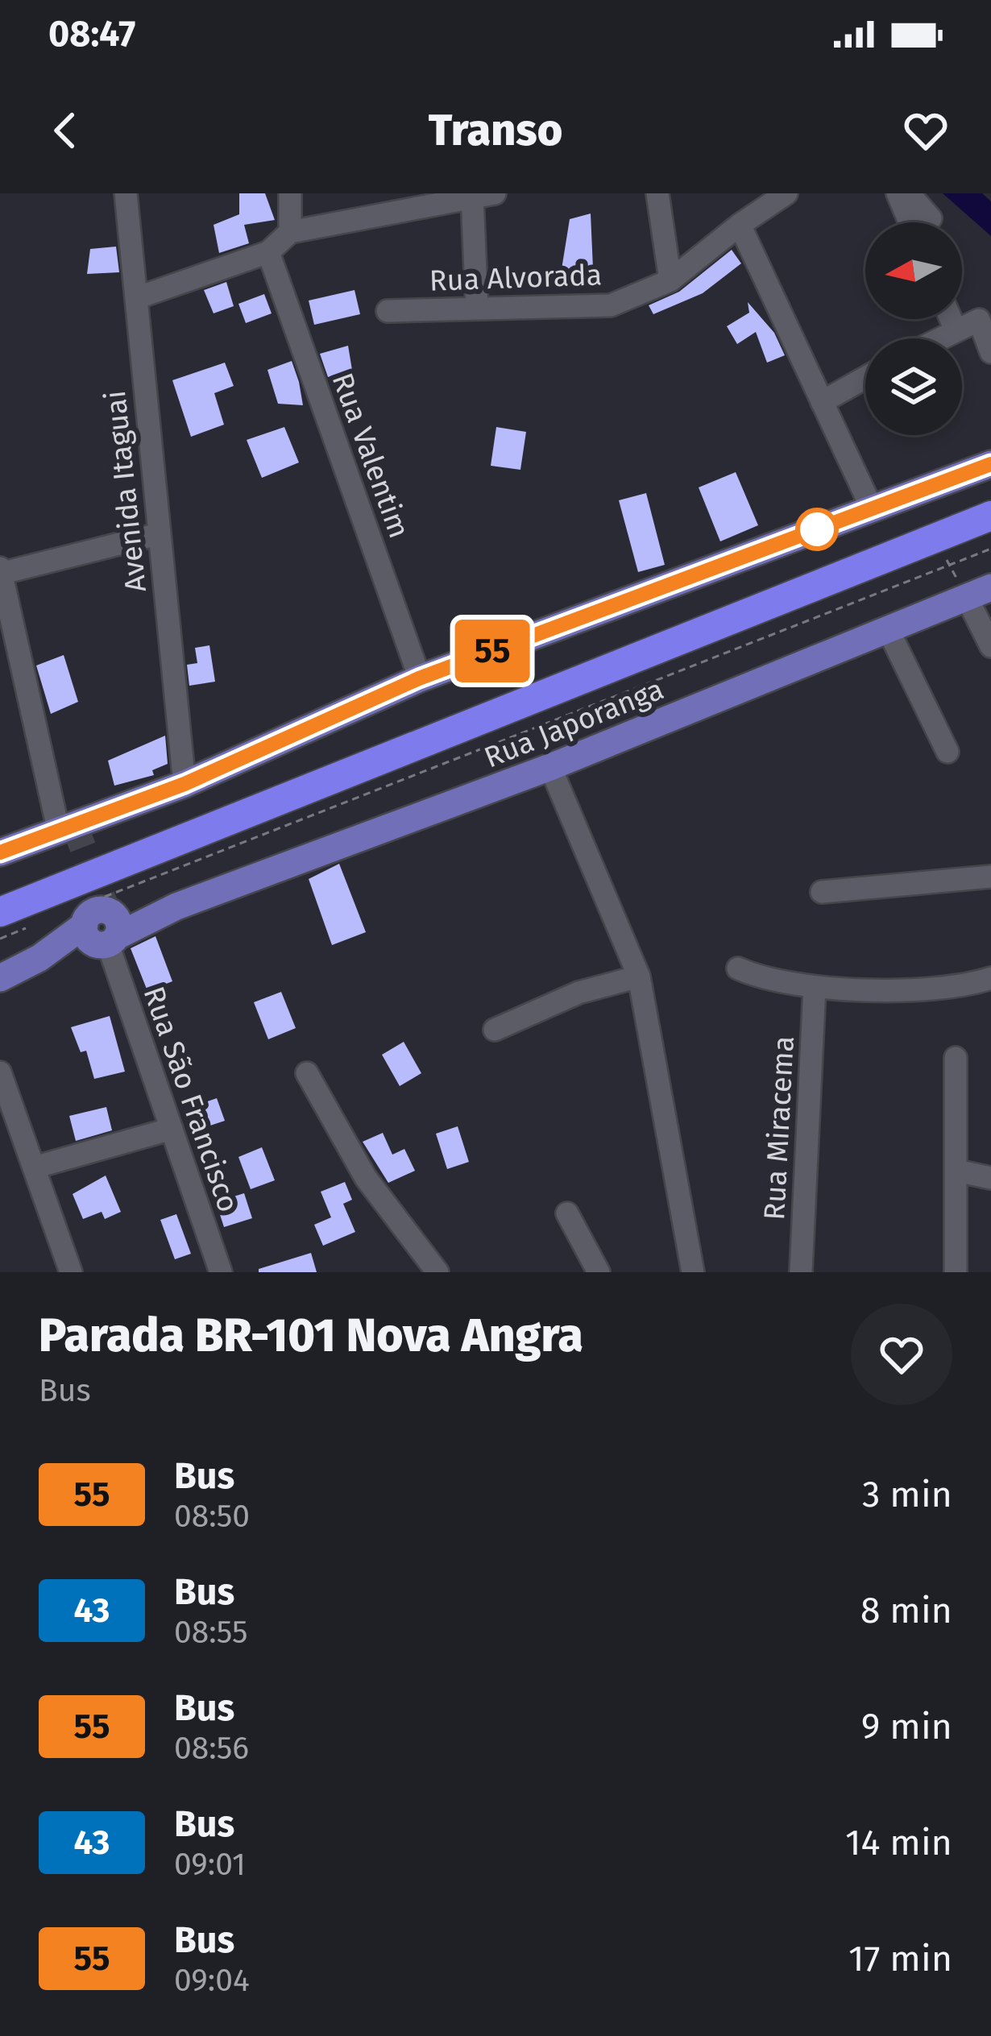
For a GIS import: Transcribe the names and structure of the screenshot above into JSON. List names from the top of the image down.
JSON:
{
  "streets": {
    "main road": ["Rua Japoranga"],
    "street": [
      "Rua Alvorada",
      "Rua Valentim",
      "Avenida Itaguai",
      "Rua São Francisco",
      "Rua Miracema"
    ]
  },
  "crossings": [
    ["Rua Japoranga", "Rua São Francisco"]
  ],
  "lines": ["bus line 55"],
  "north": "left",
  "page": {
    "status": "08:47",
    "header": "Transo",
    "on_map": "55",
    "heading": ["Parada BR-101 Nova Angra", "Bus"],
    "list": [
      {
        "mark": "55",
        "name": "Bus",
        "note": "08:50",
        "value": "3 min"
      },
      {
        "mark": "43",
        "name": "Bus",
        "note": "08:55",
        "value": "8 min"
      },
      {
        "mark": "55",
        "name": "Bus",
        "note": "08:56",
        "value": "9 min"
      },
      {
        "mark": "43",
        "name": "Bus",
        "note": "09:01",
        "value": "14 min"
      },
      {
        "mark": "55",
        "name": "Bus",
        "note": "09:04",
        "value": "17 min"
      }
    ]
  }
}
